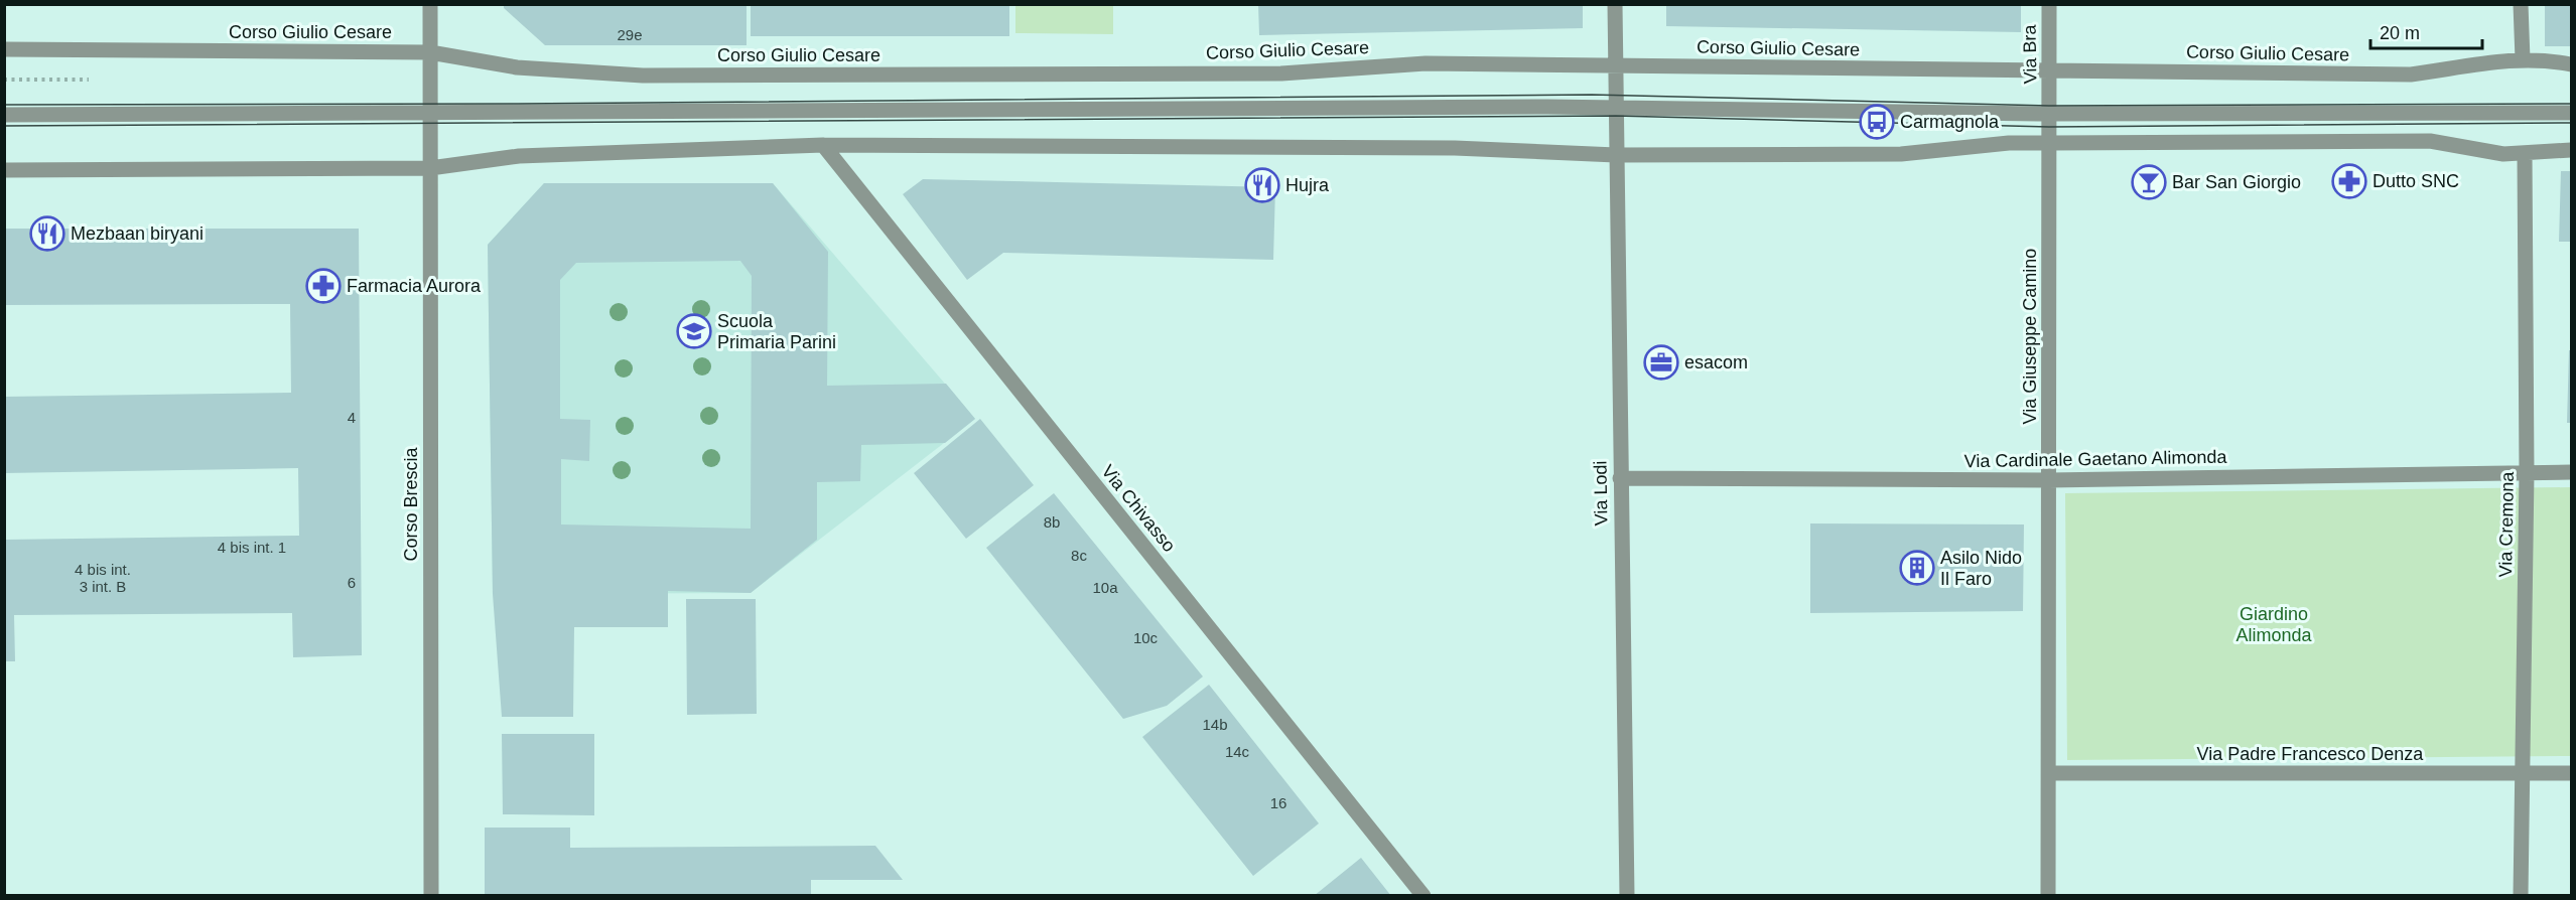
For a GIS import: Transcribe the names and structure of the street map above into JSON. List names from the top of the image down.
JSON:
{
  "streets": {
    "street": [
      "Corso Giulio Cesare",
      "Via Bra",
      "Via Giuseppe Camino",
      "Via Cardinale Gaetano Alimonda",
      "Via Lodi",
      "Corso Brescia",
      "Via Chivasso",
      "Via Cremona",
      "Via Padre Francesco Denza"
    ]
  },
  "crossings": [
    ["Corso Giulio Cesare", "Via Bra"],
    ["Corso Giulio Cesare", "Via Lodi"],
    ["Corso Giulio Cesare", "Corso Brescia"],
    ["Via Bra", "Via Giuseppe Camino"],
    ["Via Giuseppe Camino", "Via Cardinale Gaetano Alimonda"],
    ["Via Giuseppe Camino", "Via Padre Francesco Denza"],
    ["Via Cardinale Gaetano Alimonda", "Via Lodi"],
    ["Via Cardinale Gaetano Alimonda", "Via Cremona"],
    ["Via Cremona", "Via Padre Francesco Denza"]
  ],
  "parks": ["Giardino Alimonda"],
  "places": {
    "bus stop": ["Carmagnola"],
    "pharmacy": ["Dutto SNC", "Farmacia Aurora"],
    "bar": ["Bar San Giorgio"],
    "restaurant": ["Hujra", "Mezbaan biryani"],
    "school or university": ["Scuola Primaria Parini"],
    "office": ["esacom"],
    "building": ["Asilo Nido Il Faro"]
  },
  "house_numbers": [
    "29e",
    "4",
    "8b",
    "4 bis int. 1",
    "8c",
    "4 bis int. 3 int. B",
    "6",
    "10a",
    "10c",
    "14b",
    "14c",
    "16"
  ],
  "scale_bar": "20 m"
}
